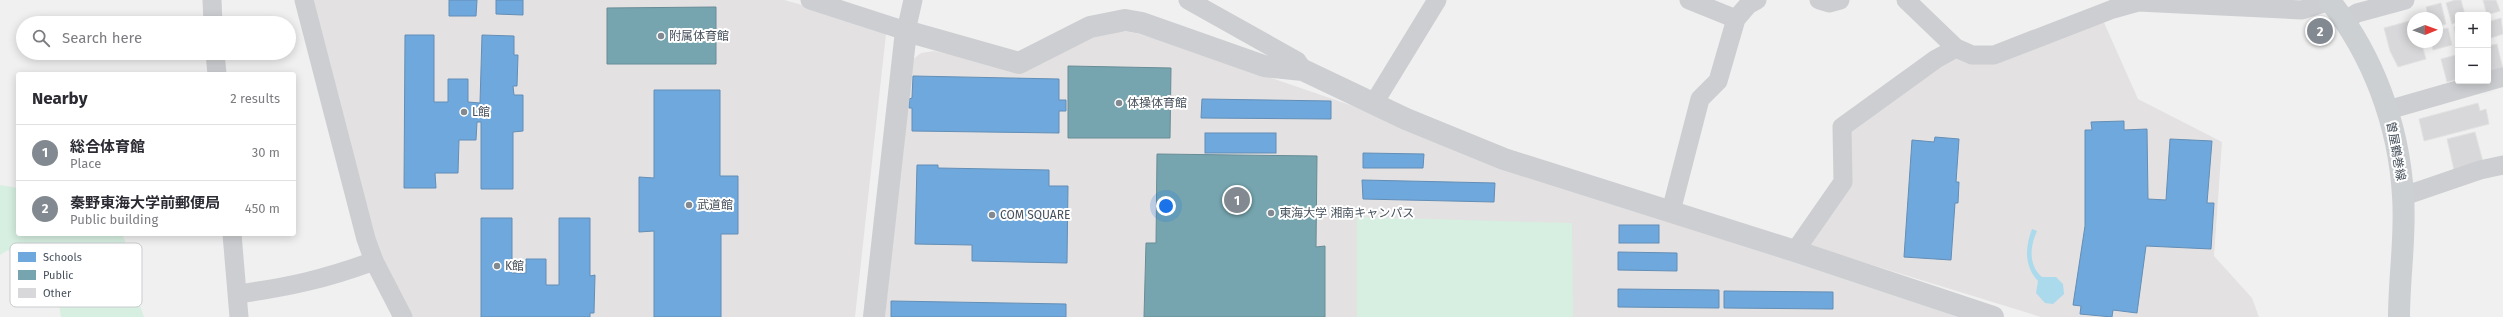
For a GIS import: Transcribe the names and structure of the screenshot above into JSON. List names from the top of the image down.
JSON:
{
  "streets": {
    "main road": ["曽屋鶴巻線"]
  },
  "places": [
    "附属体育館",
    "体操体育館",
    "L館",
    "武道館",
    "東海大学 湘南キャンパス",
    "COM SQUARE",
    "K館"
  ],
  "legend": ["Schools", "Public", "Other"],
  "north": "right",
  "page": {
    "map_buttons": ["+", "−"],
    "pins": ["2", "1"],
    "search": "Search here",
    "heading": ["Nearby", "2 results"],
    "list": [
      {
        "mark": "1",
        "name": "総合体育館",
        "note": "Place",
        "value": "30 m"
      },
      {
        "mark": "2",
        "name": "秦野東海大学前郵便局",
        "note": "Public building",
        "value": "450 m"
      }
    ]
  }
}
